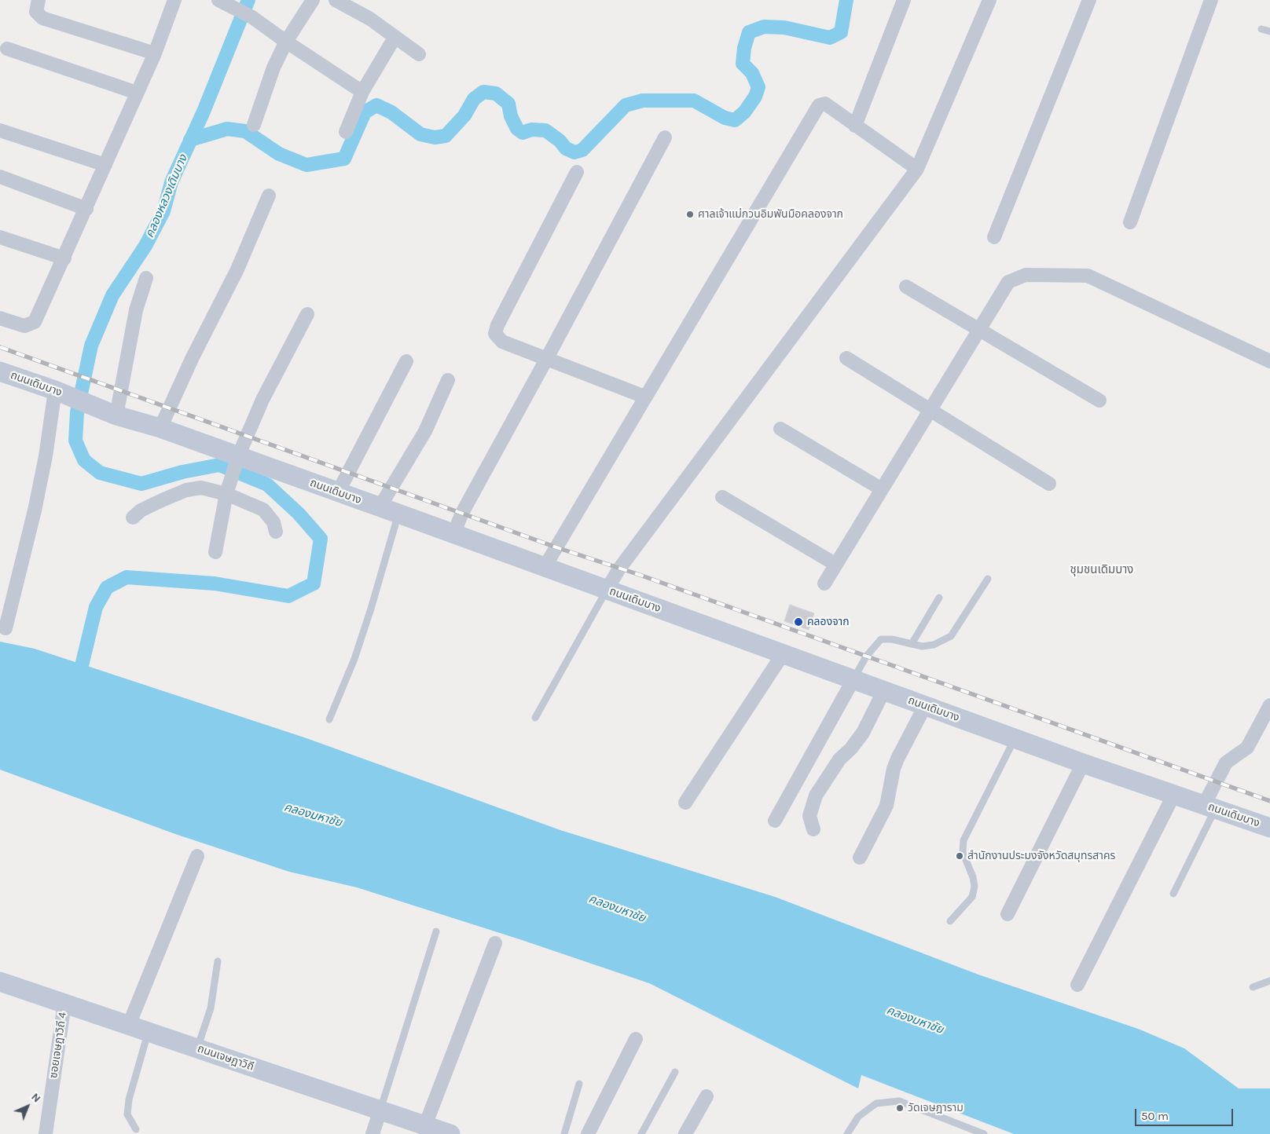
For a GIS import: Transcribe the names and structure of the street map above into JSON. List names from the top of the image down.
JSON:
{
  "streets": {
    "street": ["ถนนเดิมบาง", "ซอยเจษฎาวิถี 4", "ถนนเจษฎาวิถี"]
  },
  "crossings": [
    ["ซอยเจษฎาวิถี 4", "ถนนเจษฎาวิถี"]
  ],
  "districts": ["ชุมชนเดิมบาง"],
  "water": ["คลองหลวงเดิมบาง", "คลองมหาชัย"],
  "places": [
    "ศาลเจ้าแม่กวนอิมพันมือคลองจาก",
    "คลองจาก",
    "สำนักงานประมงจังหวัดสมุทรสาคร",
    "วัดเจษฎาราม"
  ],
  "scale_bar": "50 m",
  "north": "top right"
}
